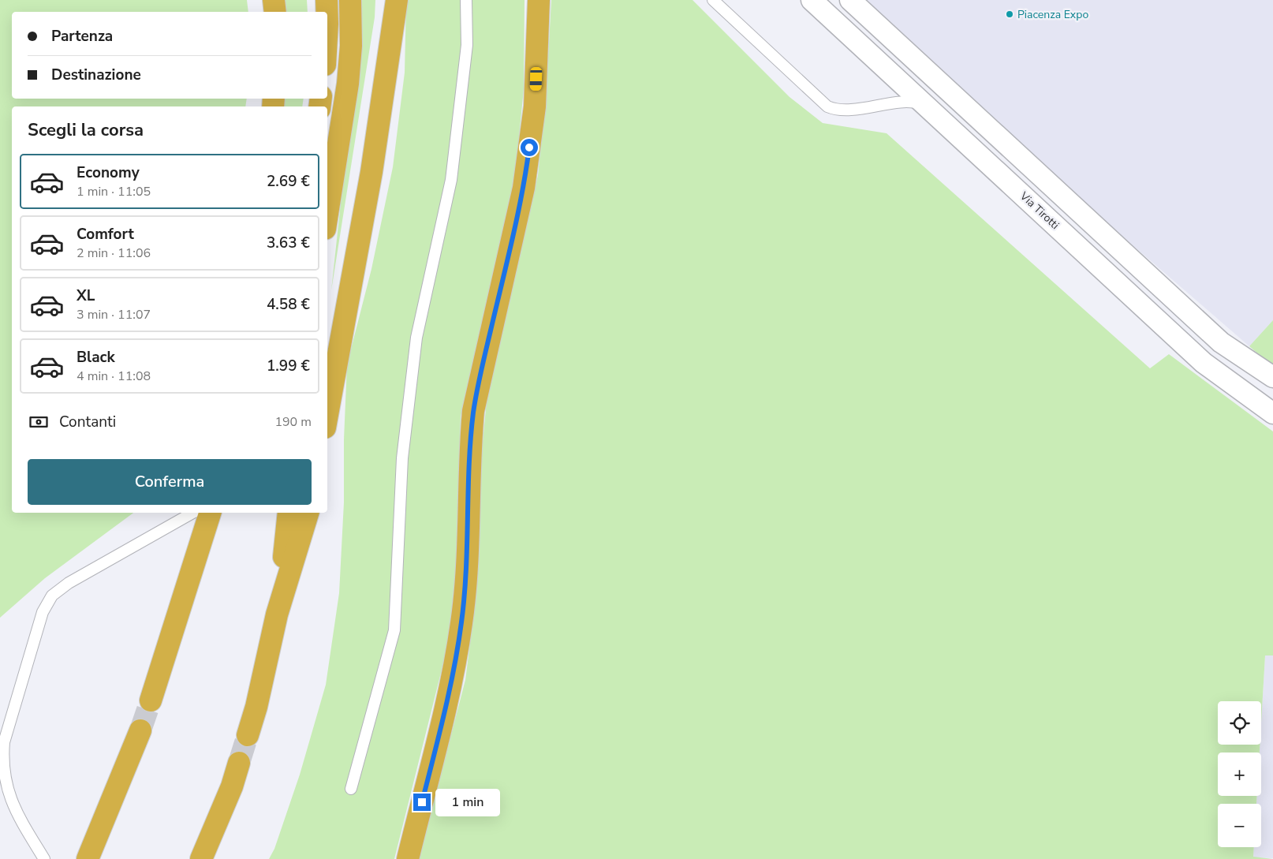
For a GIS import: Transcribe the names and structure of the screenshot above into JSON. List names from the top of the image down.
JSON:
{
  "streets": {
    "street": ["Via Tirotti"]
  },
  "places": ["Piacenza Expo"],
  "page": {
    "banner": ["Partenza", "Destinazione"],
    "heading": "Scegli la corsa",
    "list": [
      {
        "name": "Economy",
        "note": "1 min · 11:05",
        "value": "2.69 €"
      },
      {
        "name": "Comfort",
        "note": "2 min · 11:06",
        "value": "3.63 €"
      },
      {
        "name": "XL",
        "note": "3 min · 11:07",
        "value": "4.58 €"
      },
      {
        "name": "Black",
        "note": "4 min · 11:08",
        "value": "1.99 €"
      }
    ],
    "pay": ["Contanti", "190 m"],
    "buttons": "Conferma",
    "map_buttons": ["+", "−"],
    "bubble": "1 min"
  }
}
